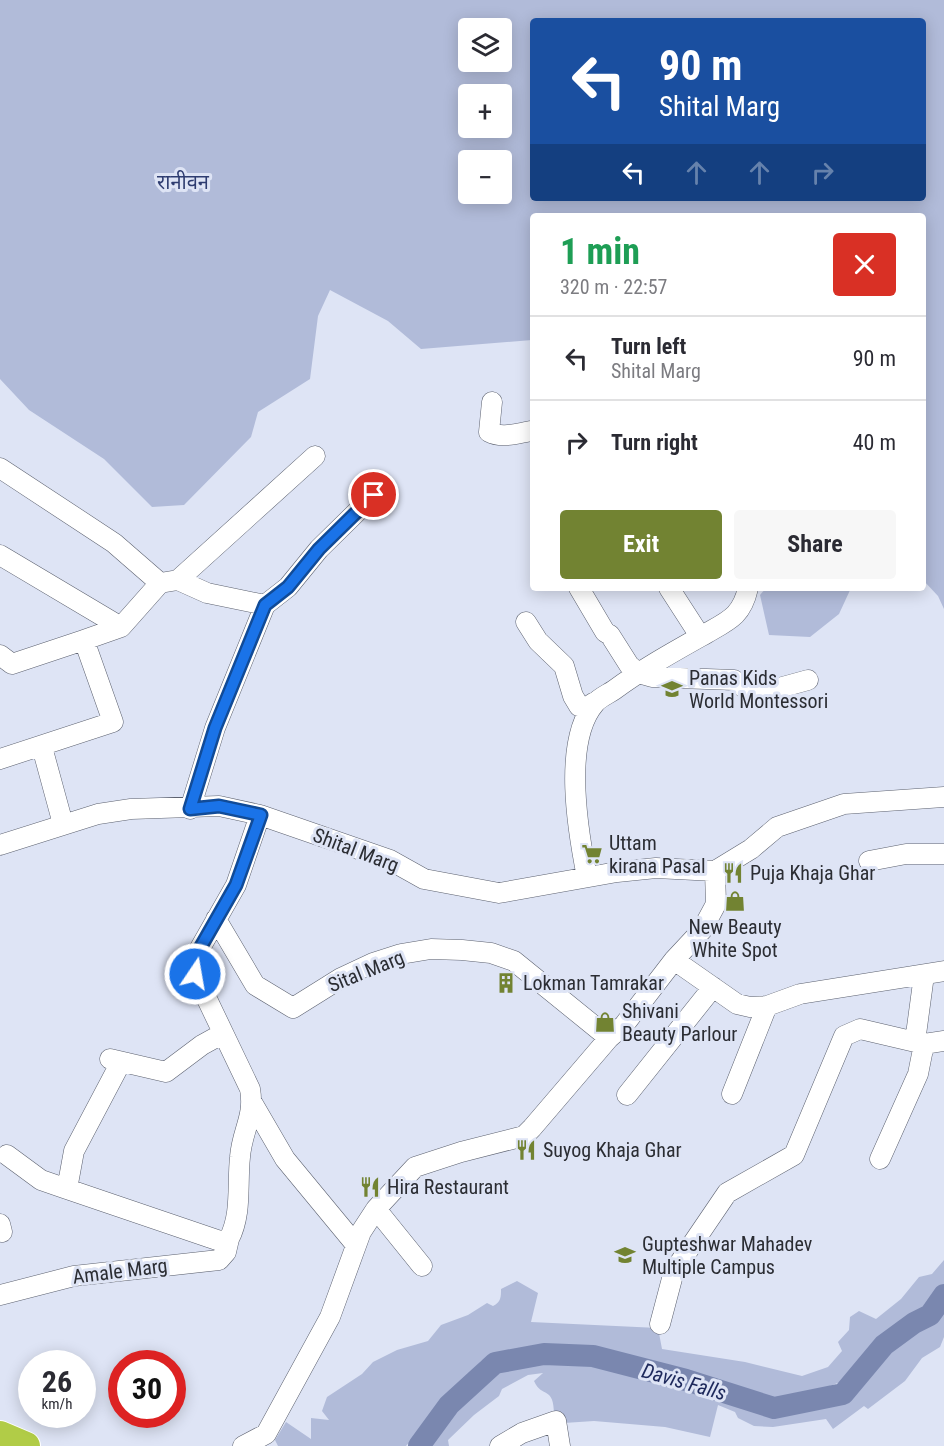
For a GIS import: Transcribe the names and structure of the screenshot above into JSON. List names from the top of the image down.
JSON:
{
  "streets": {
    "street": ["Shital Marg", "Sital Marg", "Amale Marg"]
  },
  "water": ["Davis Falls"],
  "parks": ["रानीवन"],
  "places": {
    "school or university": ["Panas Kids World Montessori", "Gupteshwar Mahadev Multiple Campus"],
    "supermarket": ["Uttam kirana Pasal"],
    "restaurant": ["Puja Khaja Ghar", "Suyog Khaja Ghar", "Hira Restaurant"],
    "shop": ["New Beauty White Spot", "Shivani Beauty Parlour"],
    "building": ["Lokman Tamrakar"]
  },
  "page": {
    "map_buttons": ["+", "−"],
    "turn": ["90 m", "Shital Marg"],
    "heading": ["1 min", "320 m · 22:57"],
    "list": [
      {
        "name": "Turn left",
        "note": "Shital Marg",
        "value": "90 m"
      },
      {
        "name": "Turn right",
        "value": "40 m"
      }
    ],
    "buttons": ["Exit", "Share"],
    "speed": "26 km/h",
    "limit": "30"
  }
}
